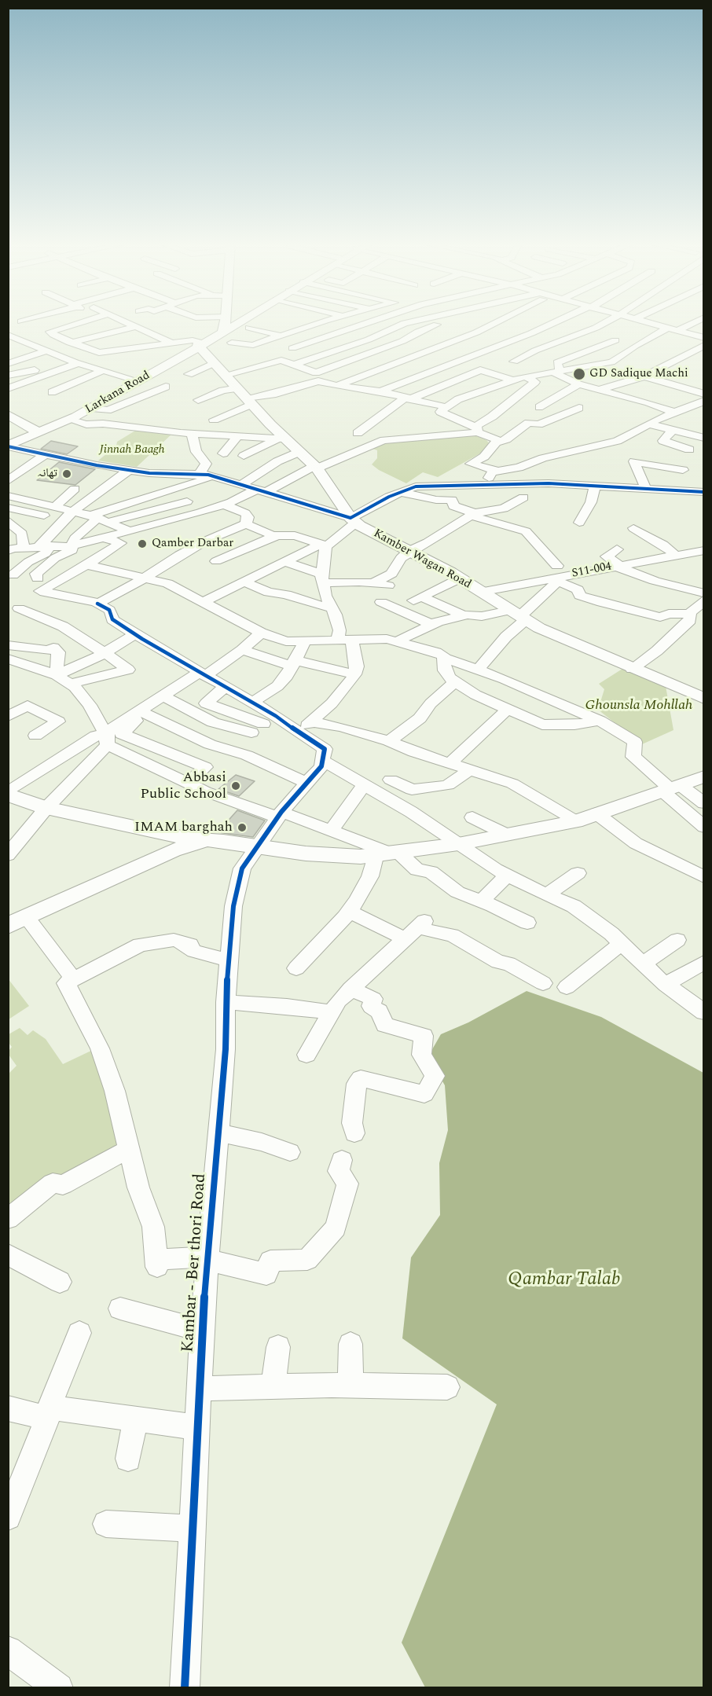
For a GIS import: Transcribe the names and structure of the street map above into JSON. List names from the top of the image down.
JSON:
{
  "streets": {
    "main road": ["Larkana Road", "Kamber Wagan Road"],
    "street": ["S11-004", "Kambar - Ber thori Road"]
  },
  "crossings": [
    ["Larkana Road", "Kamber Wagan Road"],
    ["Kamber Wagan Road", "S11-004"]
  ],
  "water": ["Qambar Talab"],
  "parks": ["Jinnah Baagh", "Ghounsla Mohllah"],
  "places": [
    "GD Sadique Machi",
    "تھانہ",
    "Qamber Darbar",
    "Abbasi Public School",
    "IMAM barghah"
  ]
}
